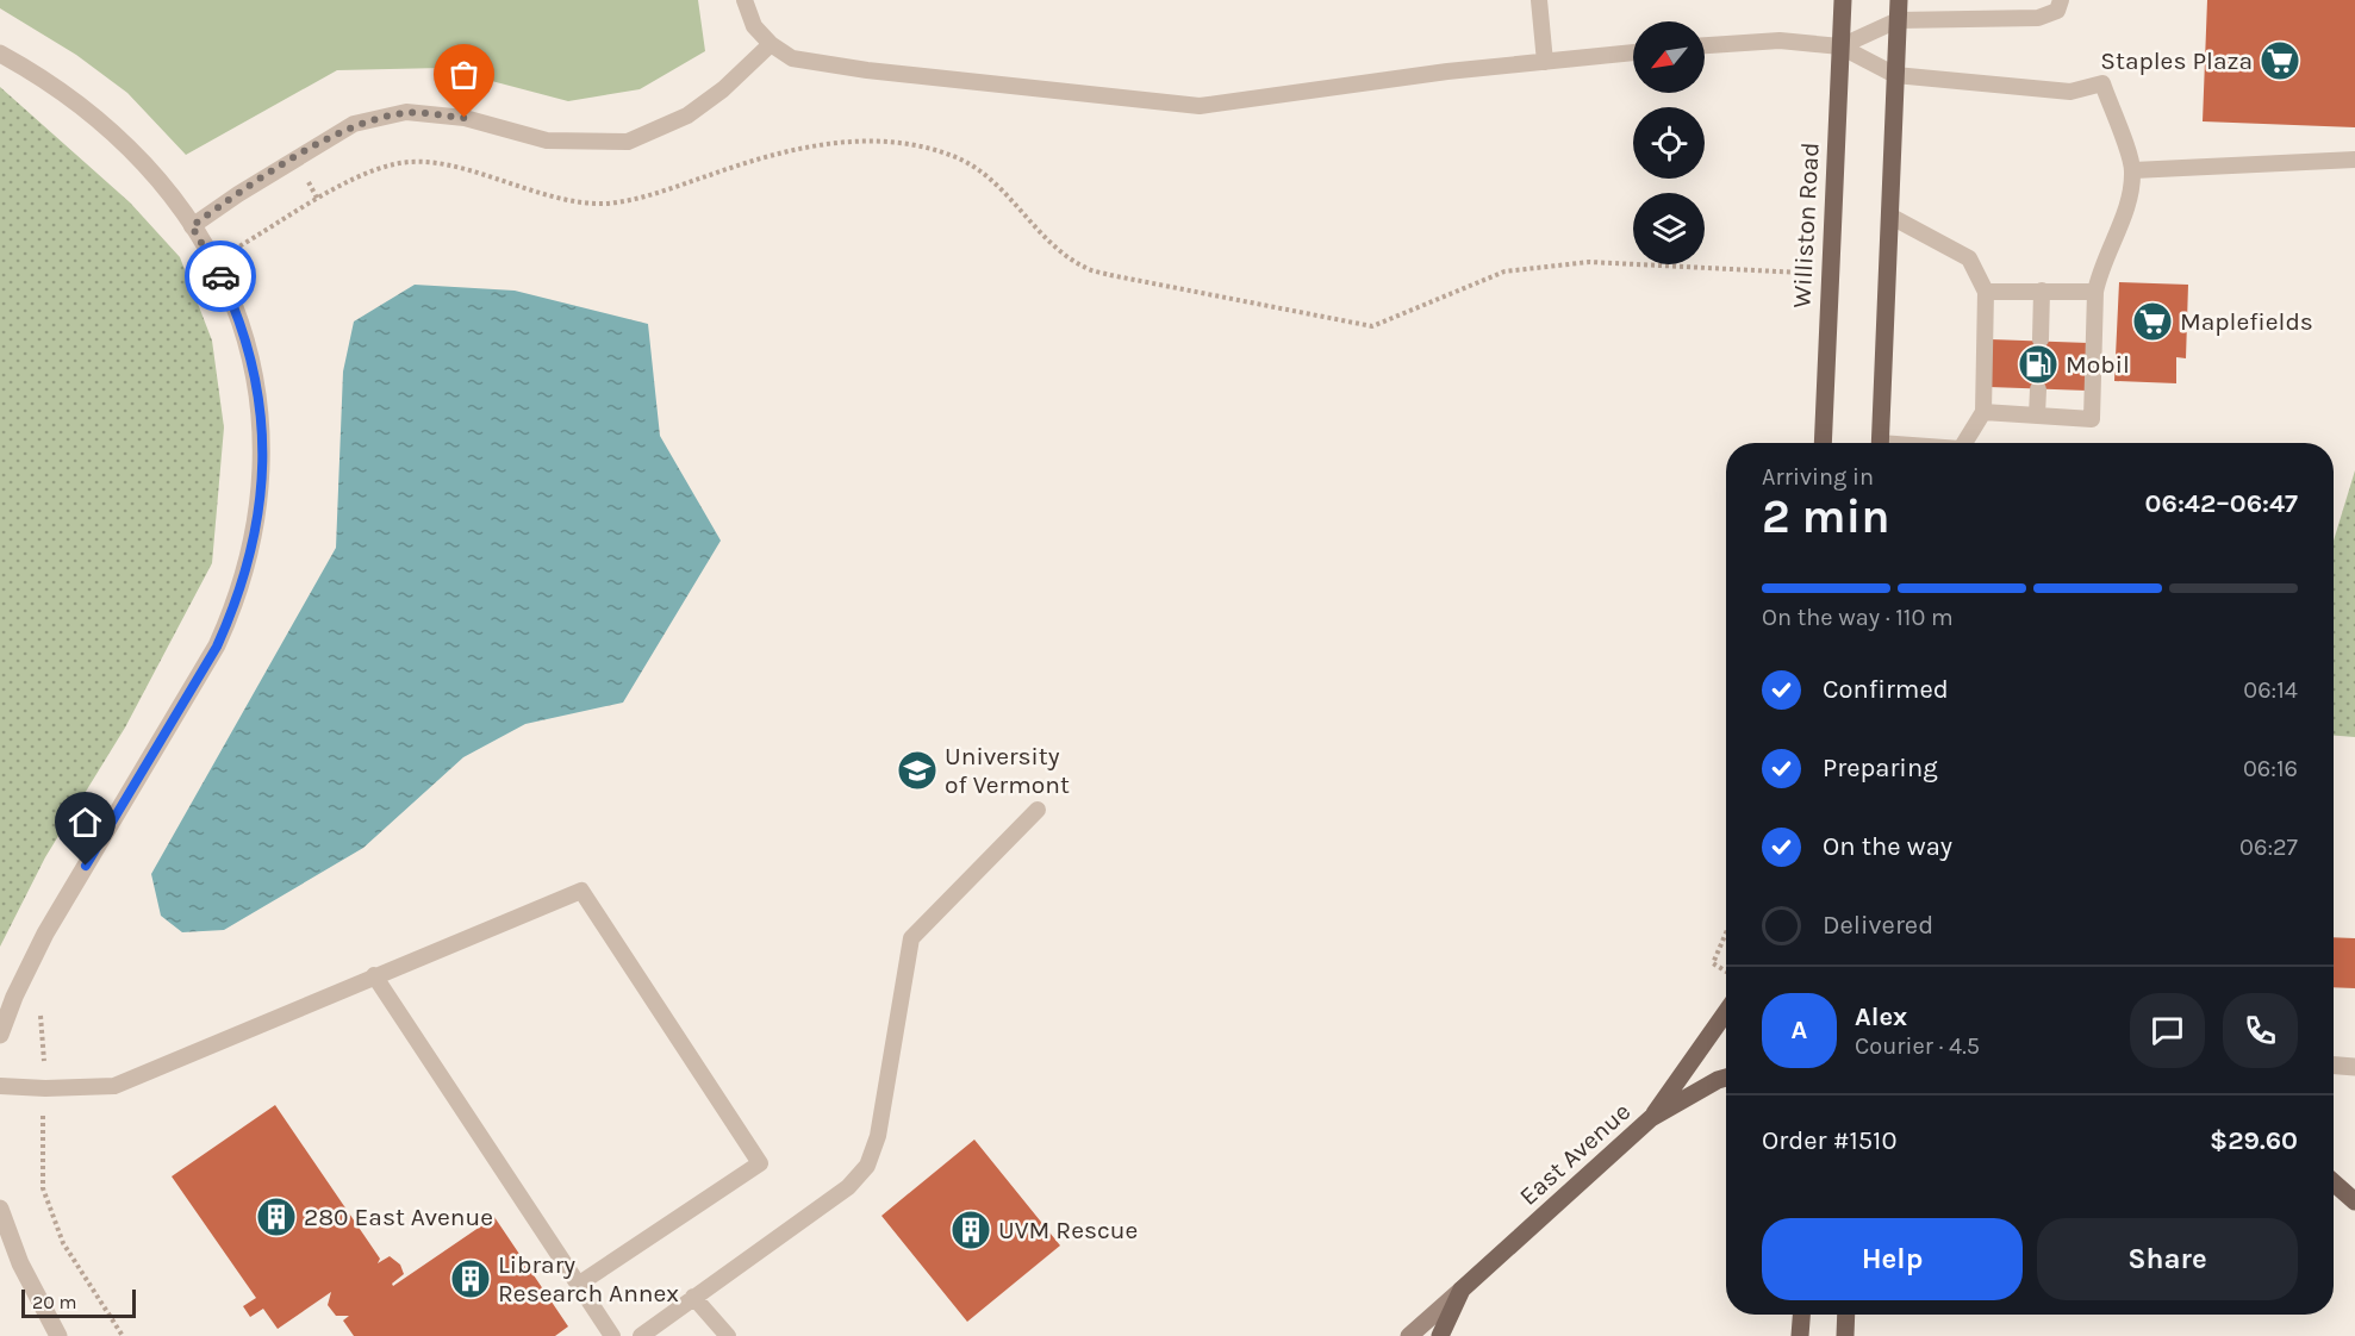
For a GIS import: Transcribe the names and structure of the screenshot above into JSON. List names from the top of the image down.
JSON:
{
  "streets": {
    "main road": ["Williston Road", "East Avenue"]
  },
  "places": {
    "supermarket": ["Staples Plaza", "Maplefields"],
    "fuel station": ["Mobil"],
    "school or university": ["University of Vermont"],
    "building": ["280 East Avenue", "UVM Rescue", "Library Research Annex"]
  },
  "scale_bar": "20 m",
  "north": "bottom left",
  "page": {
    "heading": ["2 min", "Arriving in", "06:42–06:47"],
    "panel": [
      "Alex",
      "Courier · 4.5",
      "Order #1510",
      "$29.60"
    ],
    "bar": "On the way · 110 m",
    "list": [
      ["Confirmed", "06:14"],
      ["Preparing", "06:16"],
      ["On the way", "06:27"],
      "Delivered"
    ],
    "round": "A",
    "buttons": ["Help", "Share"],
    "scale": "20 m"
  }
}
